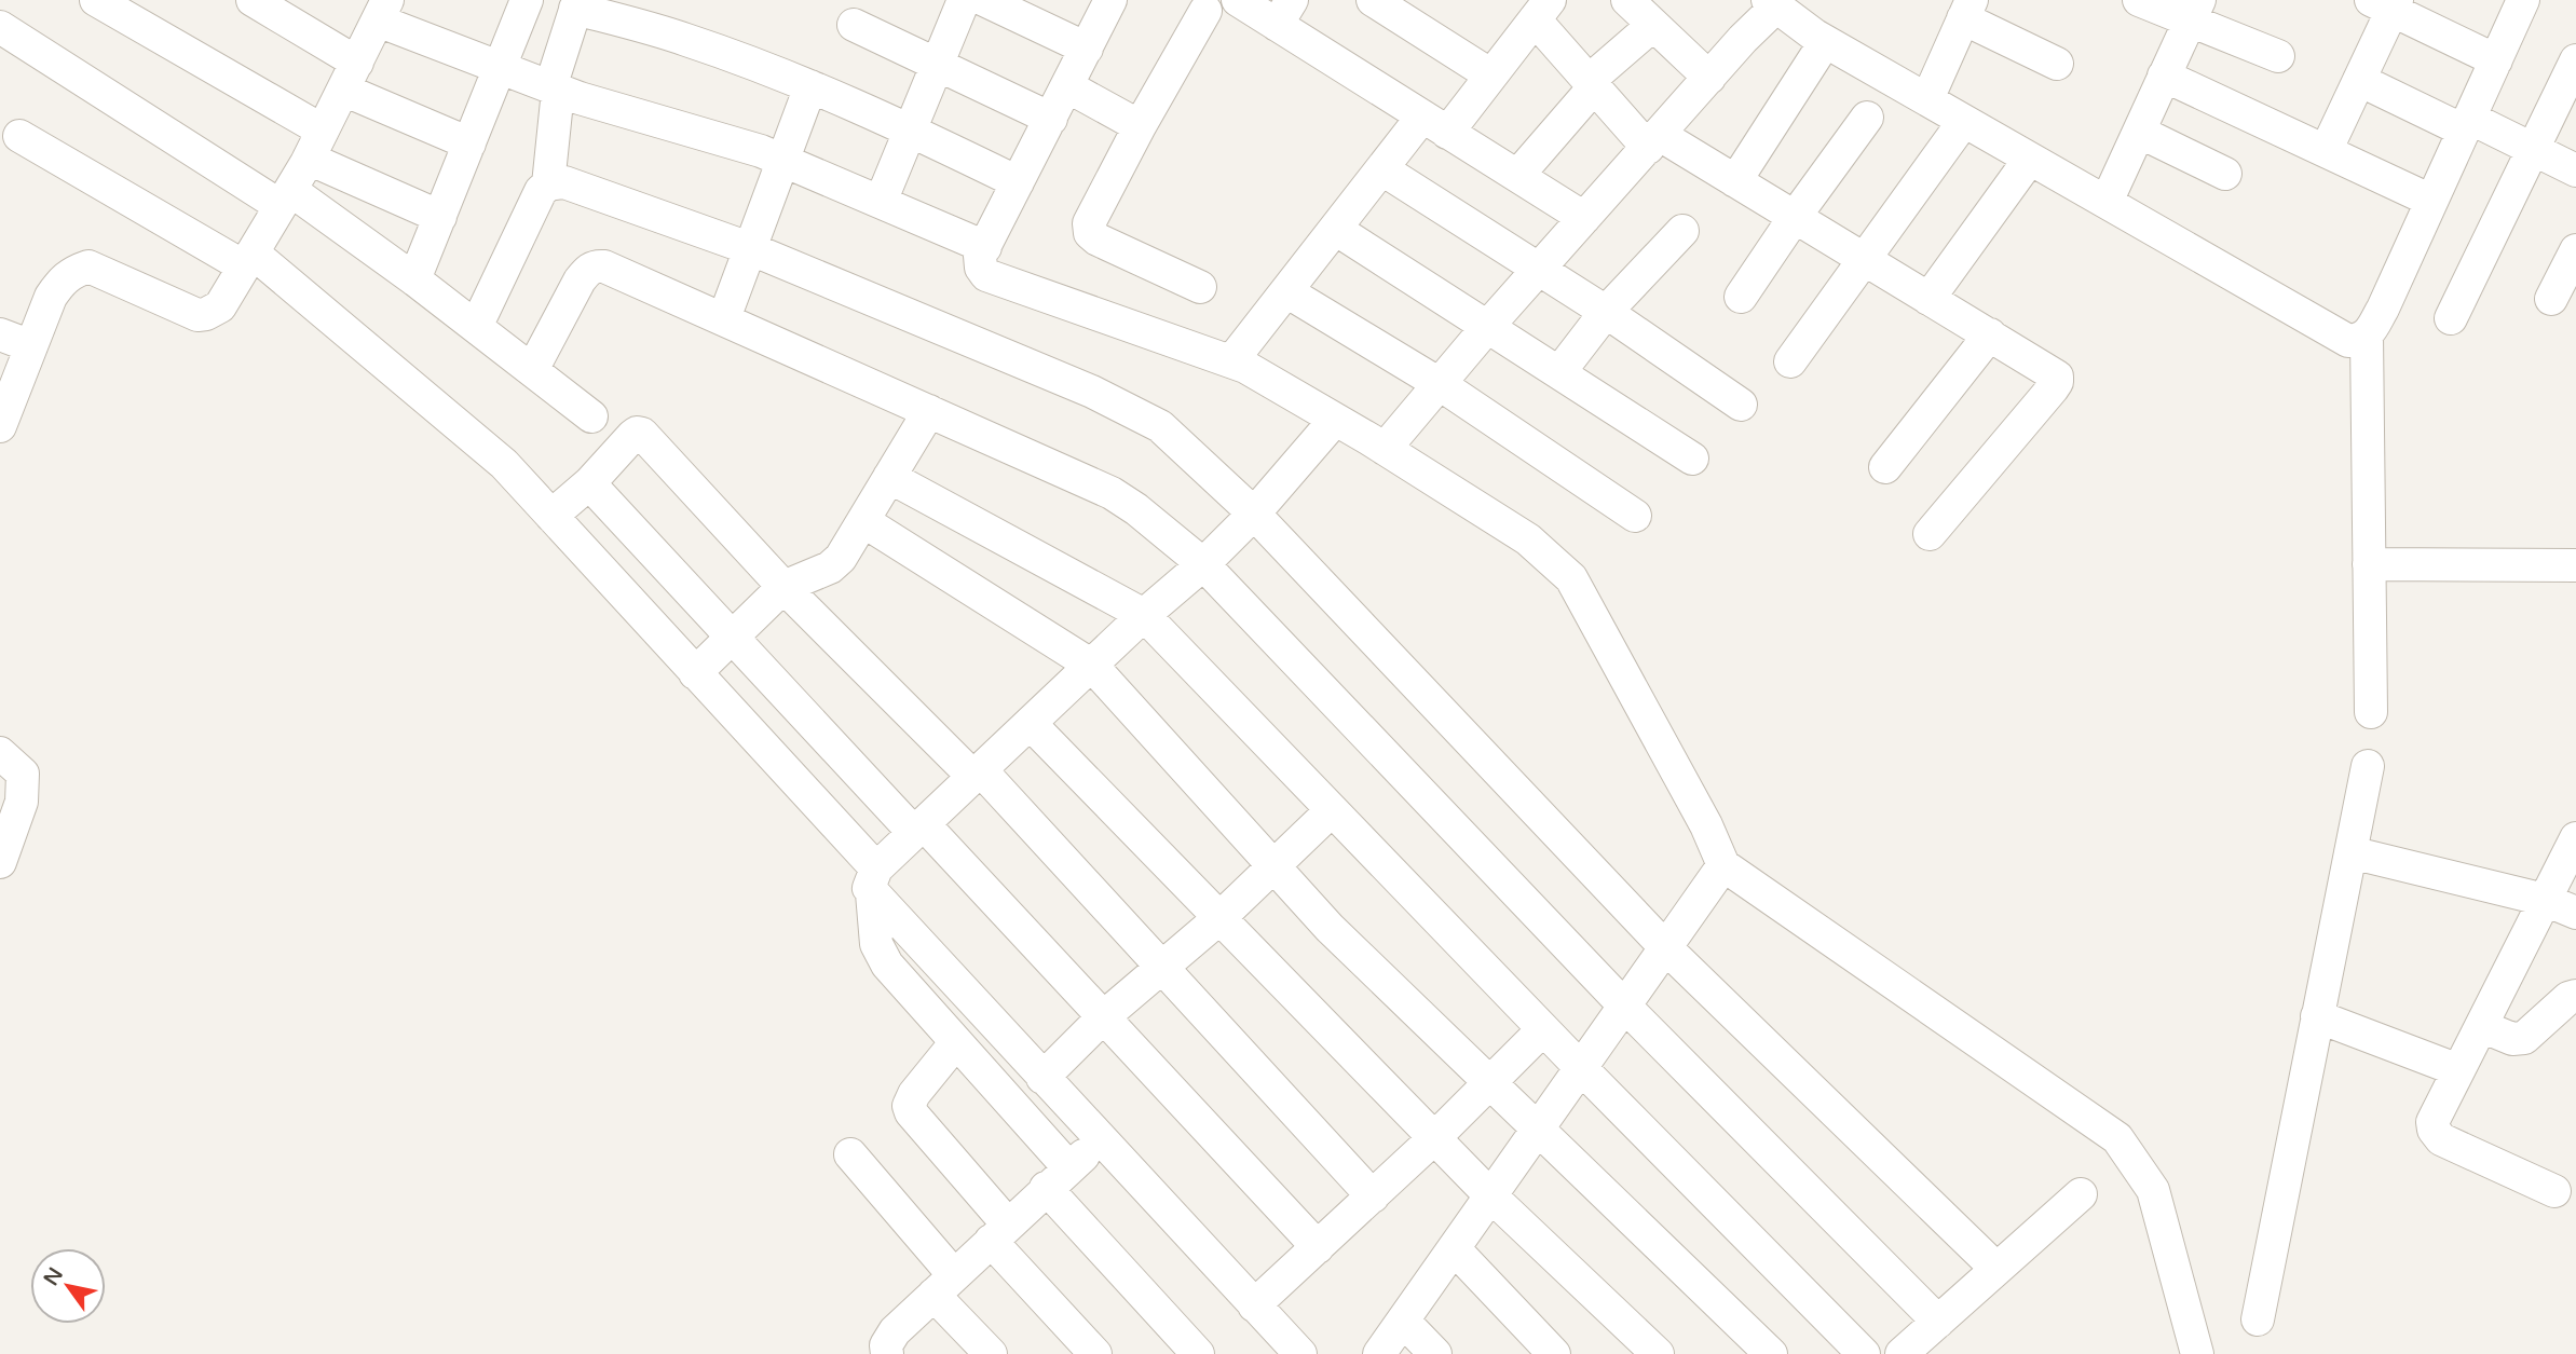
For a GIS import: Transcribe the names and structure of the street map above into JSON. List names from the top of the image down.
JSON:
{
  "north": "top left"
}
